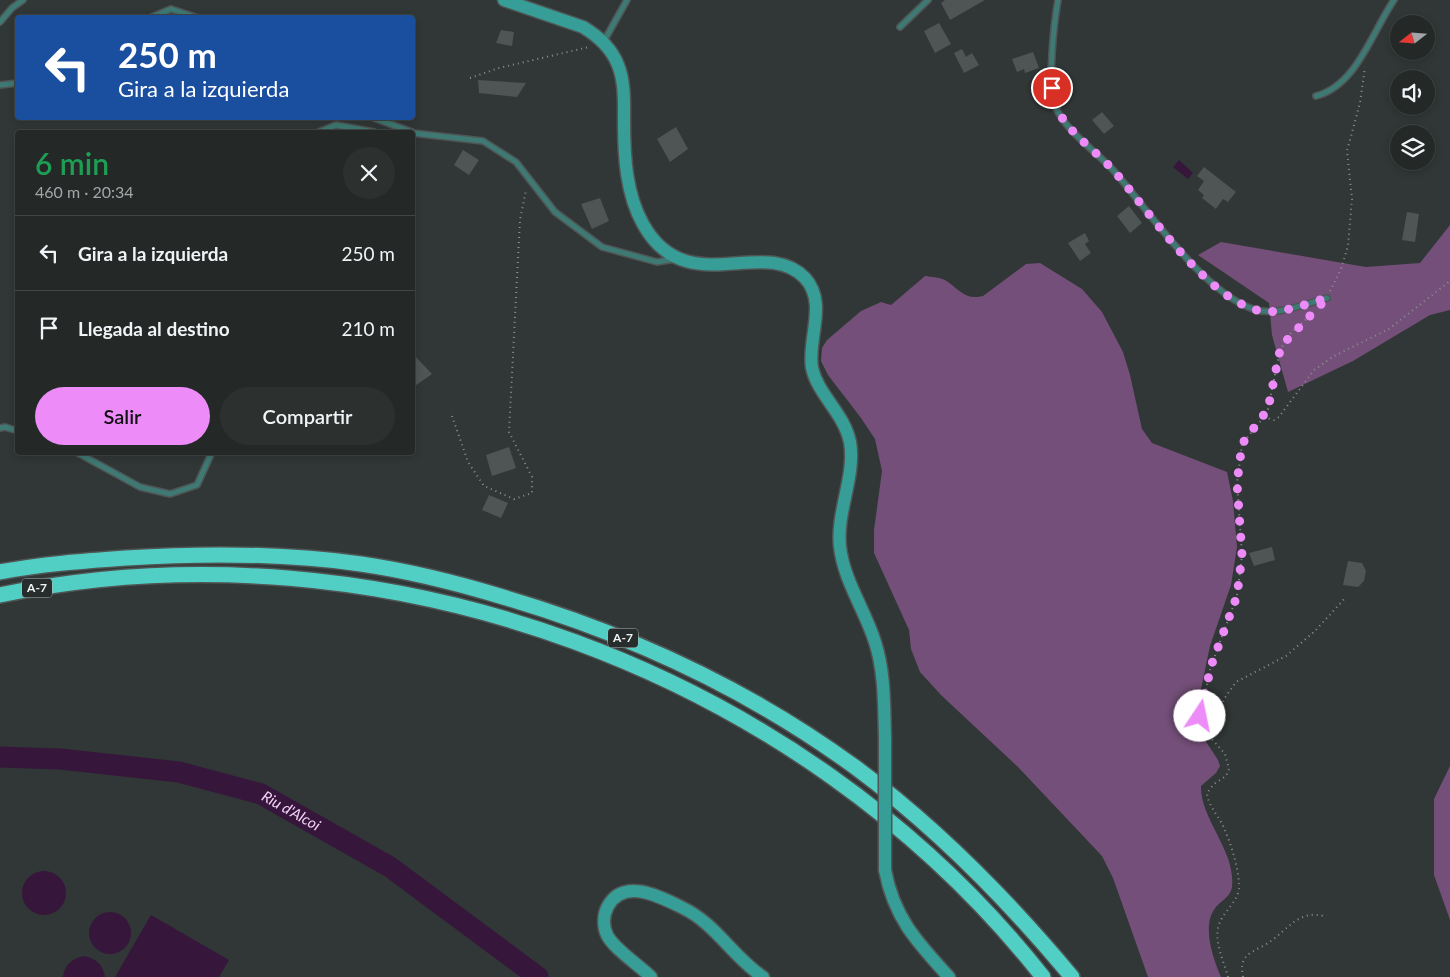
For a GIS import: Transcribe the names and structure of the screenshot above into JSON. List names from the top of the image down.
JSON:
{
  "streets": {
    "highway": ["A-7"]
  },
  "water": ["Riu d'Alcoi"],
  "north": "left",
  "page": {
    "turn": ["250 m", "Gira a la izquierda"],
    "heading": ["6 min", "460 m · 20:34"],
    "list": [
      {
        "name": "Gira a la izquierda",
        "value": "250 m"
      },
      {
        "name": "Llegada al destino",
        "value": "210 m"
      }
    ],
    "buttons": ["Salir", "Compartir"]
  }
}
